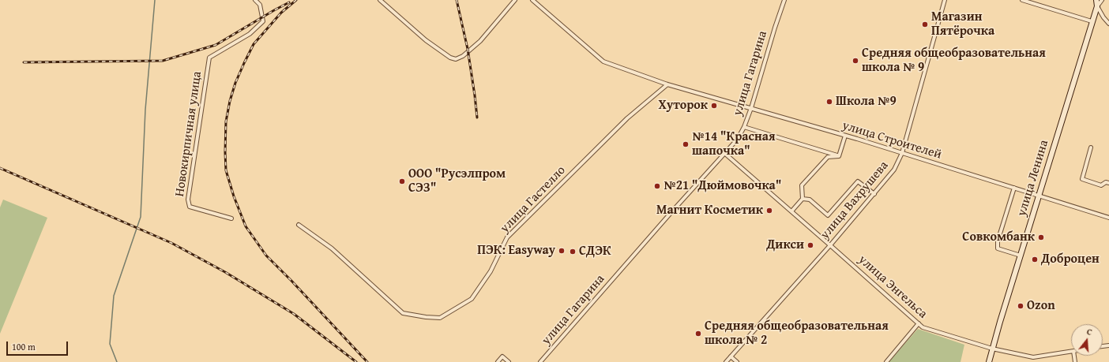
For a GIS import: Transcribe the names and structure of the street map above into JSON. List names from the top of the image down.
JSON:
{
  "streets": {
    "main road": ["улица Ленина"],
    "street": [
      "улица Гагарина",
      "Новокирпичная улица",
      "улица Строителей",
      "улица Гастелло",
      "улица Вахрушева",
      "улица Энгельса"
    ]
  },
  "crossings": [
    ["улица Гагарина", "улица Строителей"],
    ["улица Гагарина", "улица Энгельса"],
    ["улица Строителей", "улица Ленина"],
    ["улица Строителей", "улица Гастелло"],
    ["улица Строителей", "улица Вахрушева"],
    ["улица Ленина", "улица Энгельса"],
    ["улица Вахрушева", "улица Энгельса"]
  ],
  "places": [
    "Магазин Пятёрочка",
    "Средняя общеобразовательная школа № 9",
    "Школа №9",
    "Хуторок",
    "№14 \"Красная шапочка\"",
    "ООО \"Русэлпром СЭЗ\"",
    "№21 \"Дюймовочка\"",
    "Магнит Косметик",
    "Совкомбанк",
    "Дикси",
    "ПЭК: Easyway",
    "СДЭК",
    "Доброцен",
    "Ozon",
    "Средняя общеобразовательная школа № 2"
  ],
  "scale_bar": "100 m",
  "north": "top"
}
